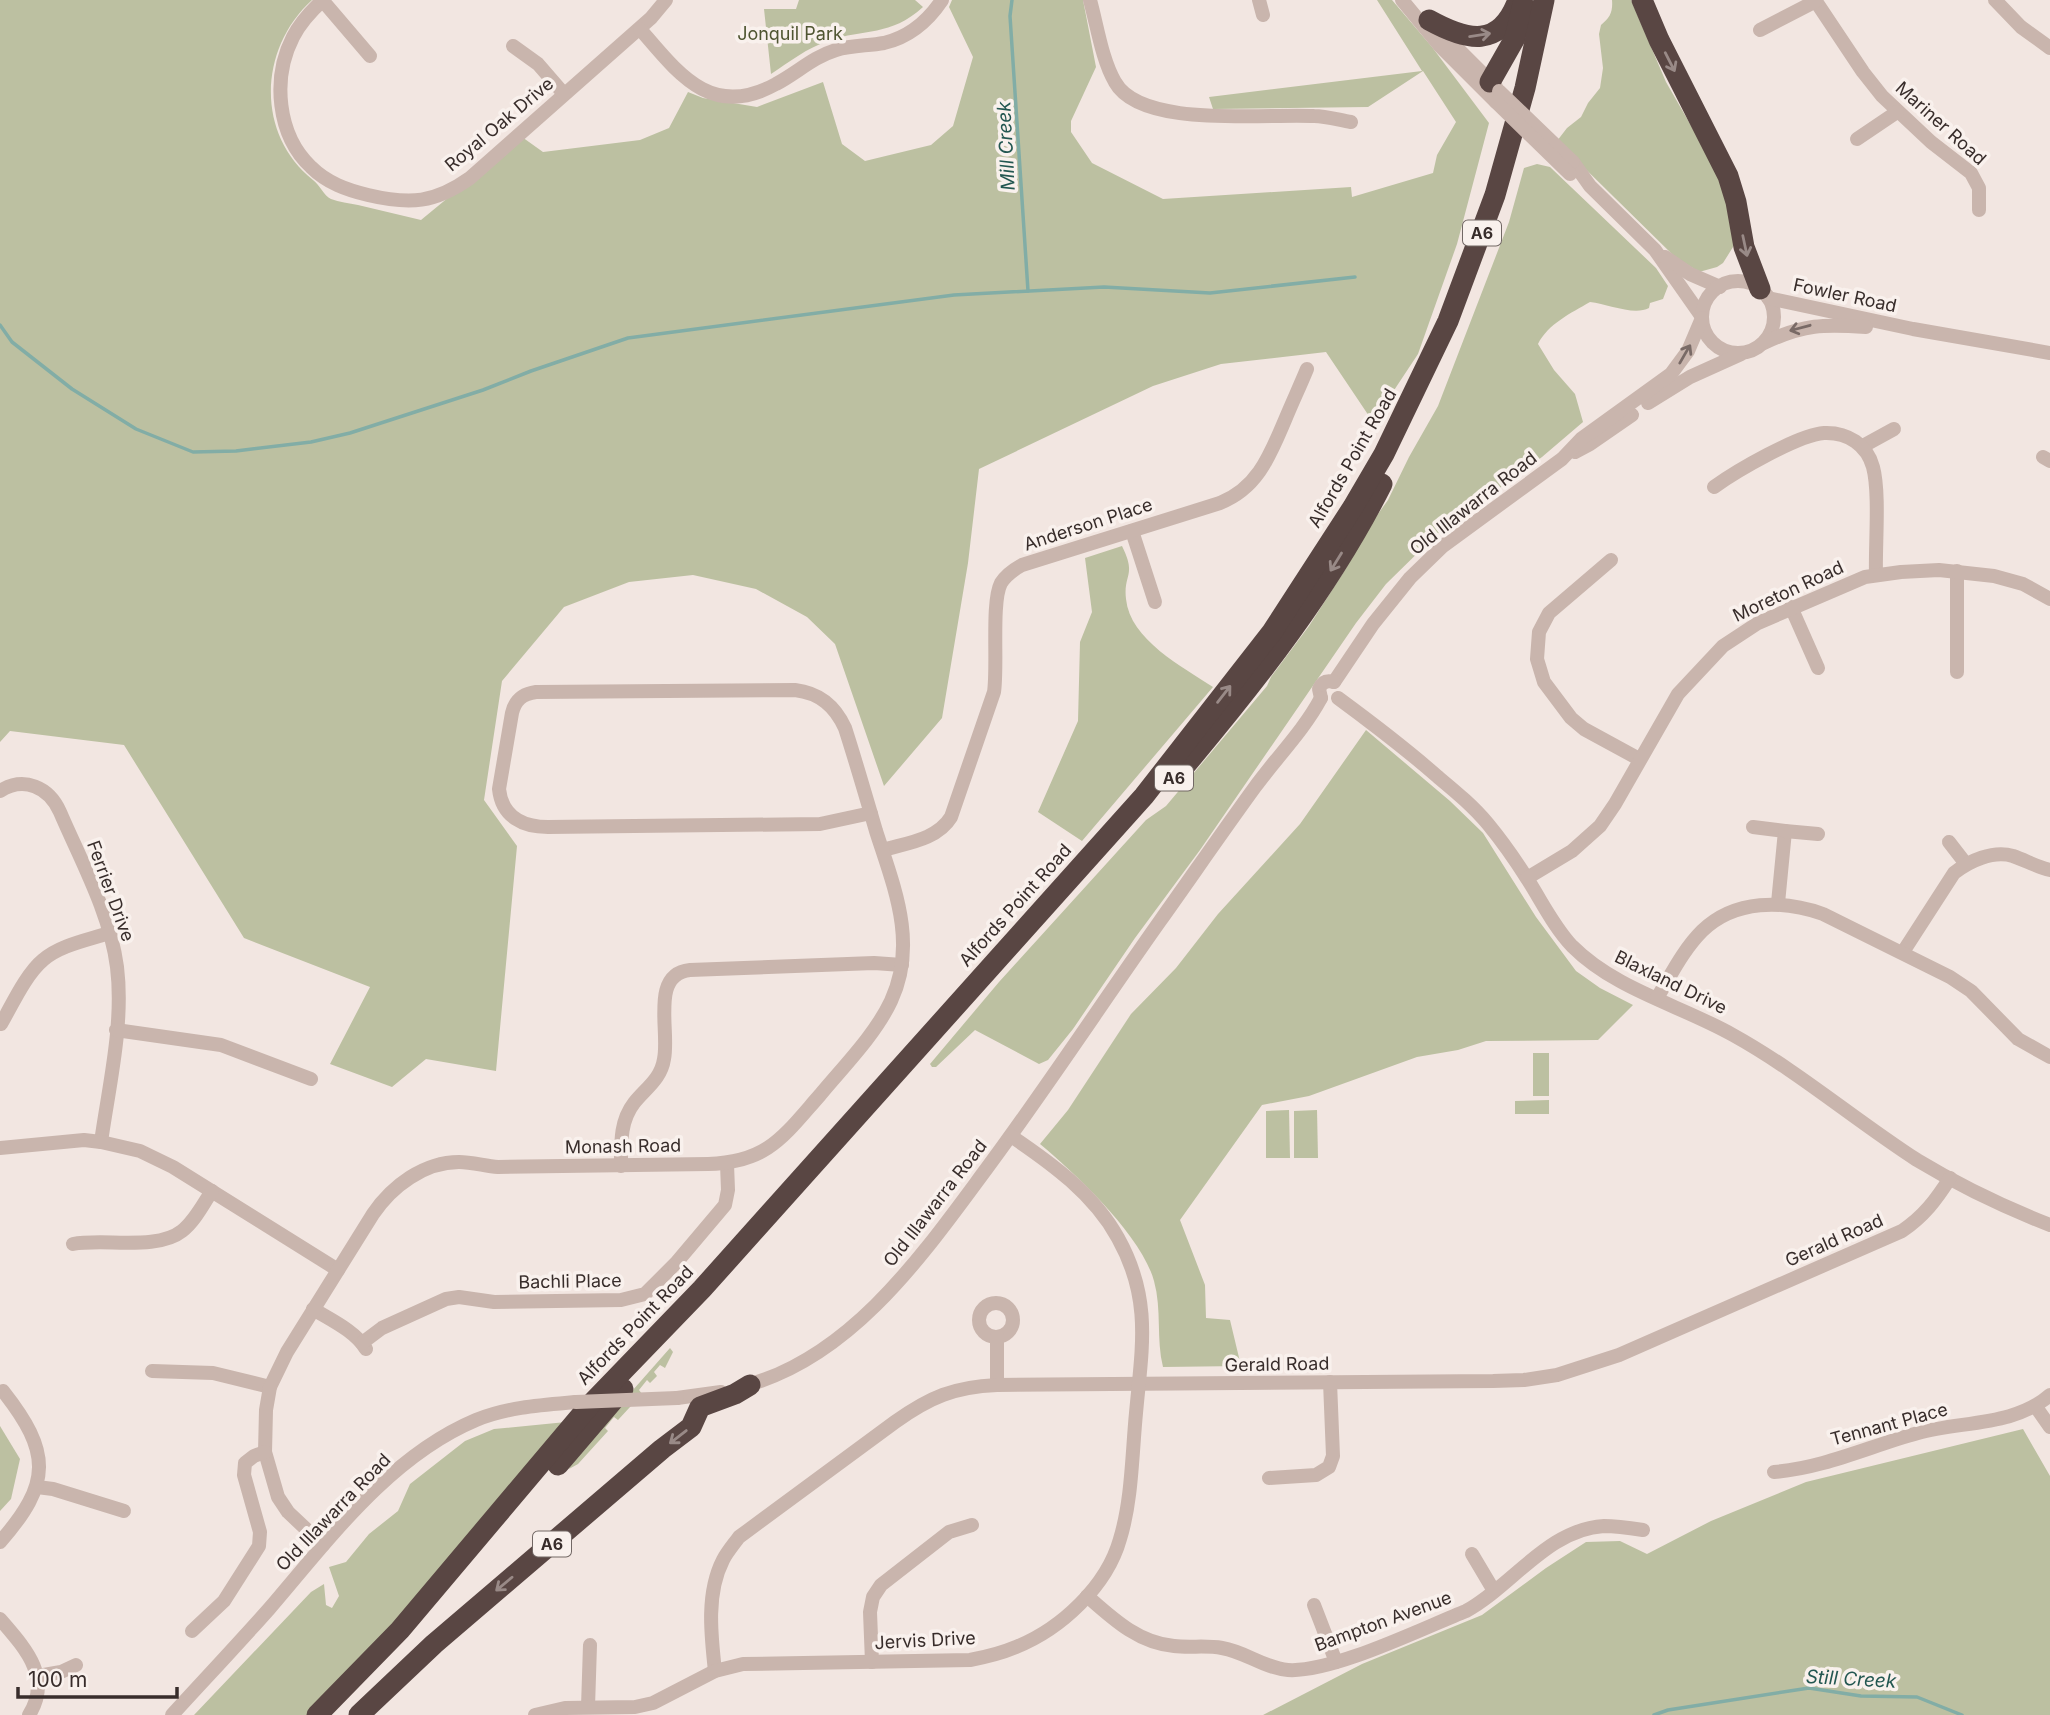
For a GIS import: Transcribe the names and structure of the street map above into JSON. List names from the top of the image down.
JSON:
{
  "streets": {
    "highway": ["A6", "Alfords Point Road"],
    "street": [
      "Mariner Road",
      "Royal Oak Drive",
      "Fowler Road",
      "Old Illawarra Road",
      "Anderson Place",
      "Moreton Road",
      "Ferrier Drive",
      "Blaxland Drive",
      "Monash Road",
      "Gerald Road",
      "Bachli Place",
      "Tennant Place",
      "Bampton Avenue",
      "Jervis Drive"
    ]
  },
  "crossings": [
    ["A6", "Old Illawarra Road"],
    ["Fowler Road", "Old Illawarra Road"],
    ["Old Illawarra Road", "Blaxland Drive"],
    ["Old Illawarra Road", "Monash Road"],
    ["Old Illawarra Road", "Jervis Drive"],
    ["Anderson Place", "Monash Road"],
    ["Moreton Road", "Blaxland Drive"],
    ["Blaxland Drive", "Gerald Road"],
    ["Monash Road", "Bachli Place"],
    ["Gerald Road", "Jervis Drive"],
    ["Bampton Avenue", "Jervis Drive"]
  ],
  "water": ["Mill Creek", "Still Creek"],
  "parks": ["Jonquil Park"],
  "scale_bar": "100 m"
}
